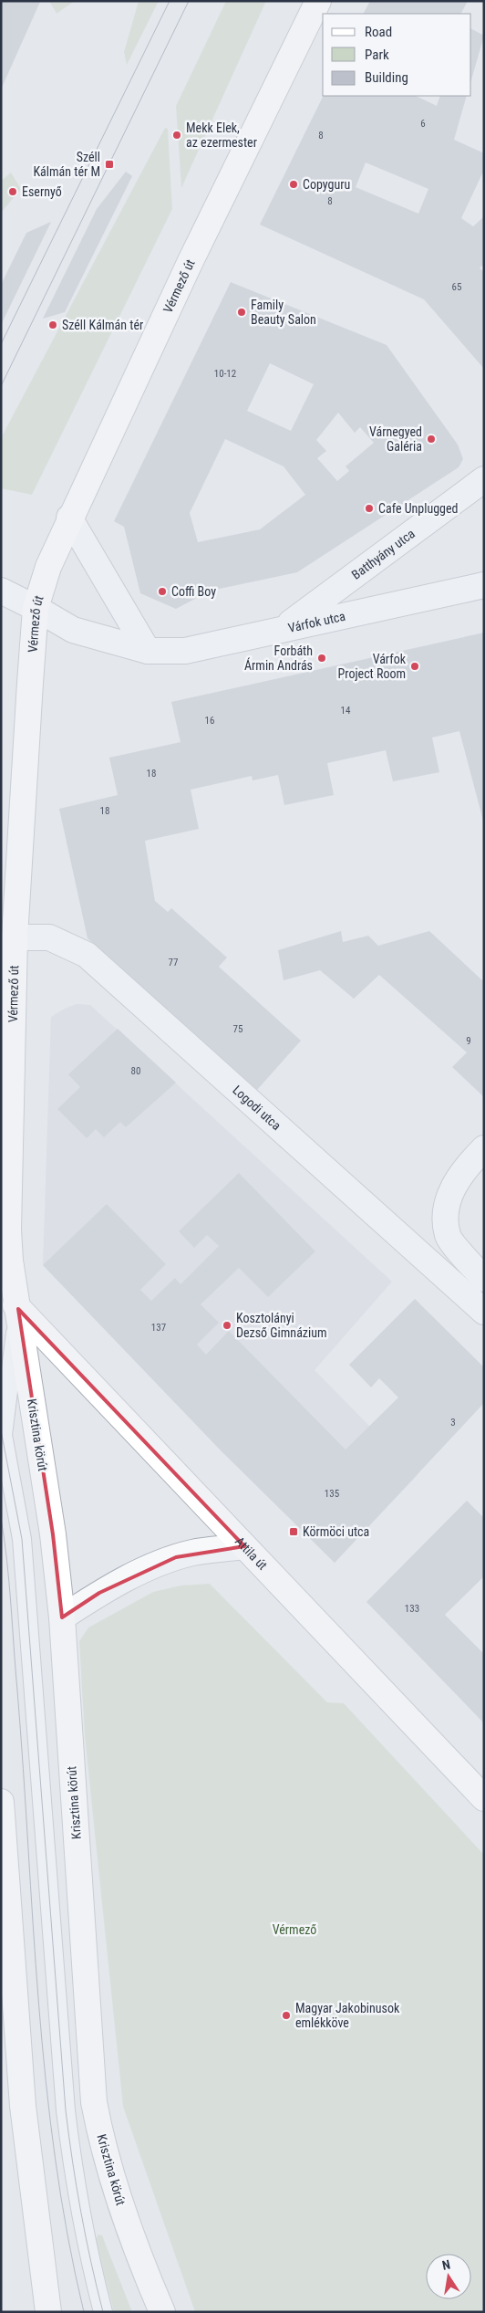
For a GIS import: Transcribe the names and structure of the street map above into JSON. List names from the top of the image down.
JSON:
{
  "streets": {
    "main road": ["Vérmező út", "Krisztina körút", "Attila út"],
    "street": ["Batthyány utca", "Várfok utca", "Logodi utca"]
  },
  "crossings": [
    ["Vérmező út", "Várfok utca"],
    ["Vérmező út", "Logodi utca"],
    ["Vérmező út", "Krisztina körút"],
    ["Vérmező út", "Attila út"],
    ["Batthyány utca", "Várfok utca"],
    ["Krisztina körút", "Attila út"]
  ],
  "parks": ["Vérmező"],
  "places": {
    "other": [
      "Mekk Elek, az ezermester",
      "Copyguru",
      "Esernyő",
      "Family Beauty Salon",
      "Széll Kálmán tér",
      "Várnegyed Galéria",
      "Cafe Unplugged",
      "Coffi Boy",
      "Forbáth Ármin András",
      "Várfok Project Room",
      "Kosztolányi Dezső Gimnázium",
      "Magyar Jakobinusok emlékköve"
    ],
    "transit": ["Széll Kálmán tér M", "Körmöci utca"]
  },
  "house_numbers": [
    "6",
    "8",
    "8",
    "65",
    "10-12",
    "14",
    "16",
    "18",
    "18",
    "77",
    "75",
    "9",
    "80",
    "137",
    "3",
    "135",
    "133"
  ],
  "legend": ["Road", "Park", "Building"],
  "north": "top"
}
